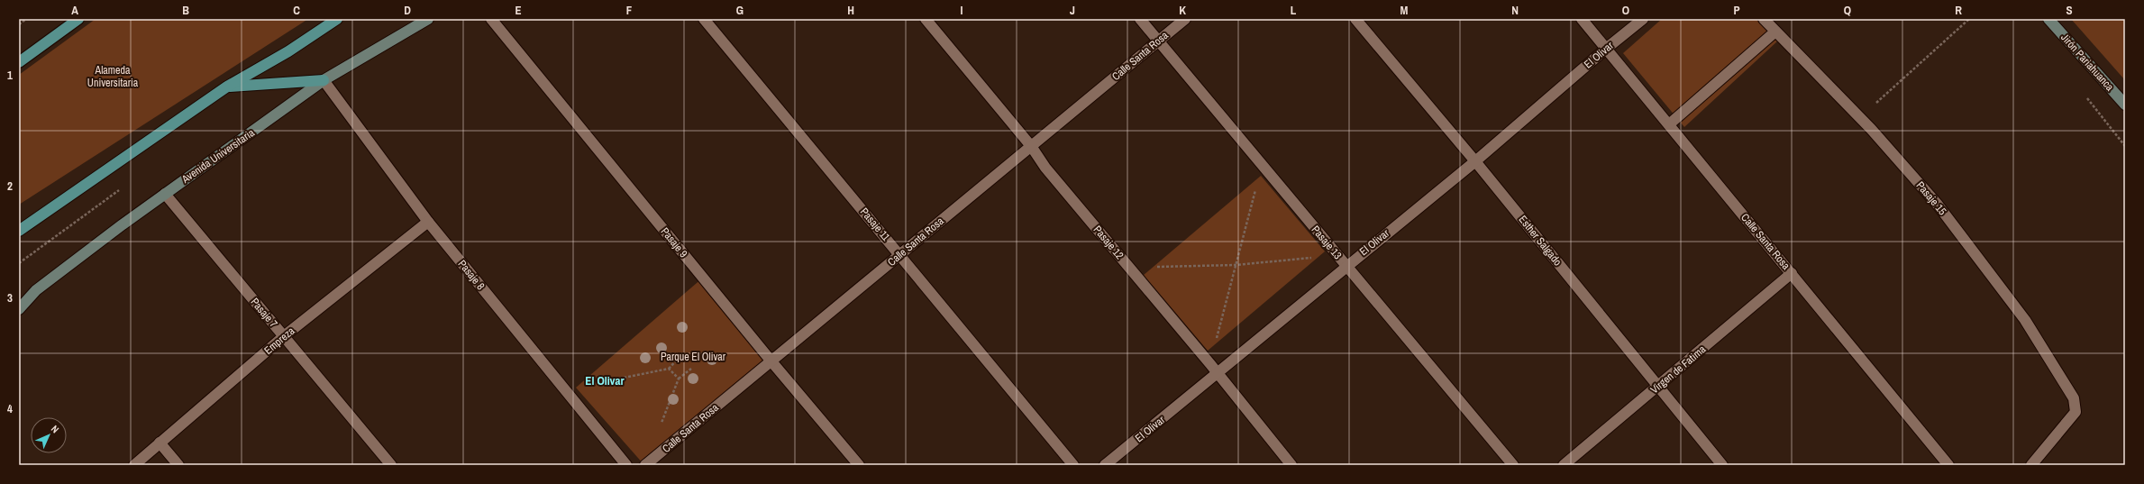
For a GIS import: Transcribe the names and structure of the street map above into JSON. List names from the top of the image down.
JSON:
{
  "streets": {
    "street": [
      "El Olivar",
      "Calle Santa Rosa",
      "Jirón Pariahuanca",
      "Avenida Universitaria",
      "Pasaje 15",
      "Pasaje 11",
      "Esther Salgado",
      "Pasaje 9",
      "Pasaje 12",
      "Pasaje 13",
      "Pasaje 8",
      "Pasaje 7",
      "Empreza",
      "Virgen de Fatima"
    ]
  },
  "crossings": [
    ["El Olivar", "Calle Santa Rosa"],
    ["El Olivar", "Esther Salgado"],
    ["El Olivar", "Pasaje 12"],
    ["El Olivar", "Pasaje 13"],
    ["Calle Santa Rosa", "Pasaje 11"],
    ["Calle Santa Rosa", "Pasaje 9"],
    ["Calle Santa Rosa", "Pasaje 12"],
    ["Calle Santa Rosa", "Pasaje 13"],
    ["Calle Santa Rosa", "Virgen de Fatima"],
    ["Avenida Universitaria", "Pasaje 8"],
    ["Avenida Universitaria", "Pasaje 7"],
    ["Esther Salgado", "Virgen de Fatima"],
    ["Pasaje 8", "Empreza"],
    ["Pasaje 7", "Empreza"]
  ],
  "districts": ["El Olivar"],
  "parks": ["Alameda Universitaria", "Parque El Olivar"],
  "north": "top right",
  "grid": {
    "columns": [
      "A",
      "B",
      "C",
      "D",
      "E",
      "F",
      "G",
      "H",
      "I",
      "J",
      "K",
      "L",
      "M",
      "N",
      "O",
      "P",
      "Q",
      "R",
      "S"
    ],
    "rows": [
      "1",
      "2",
      "3",
      "4"
    ]
  }
}
